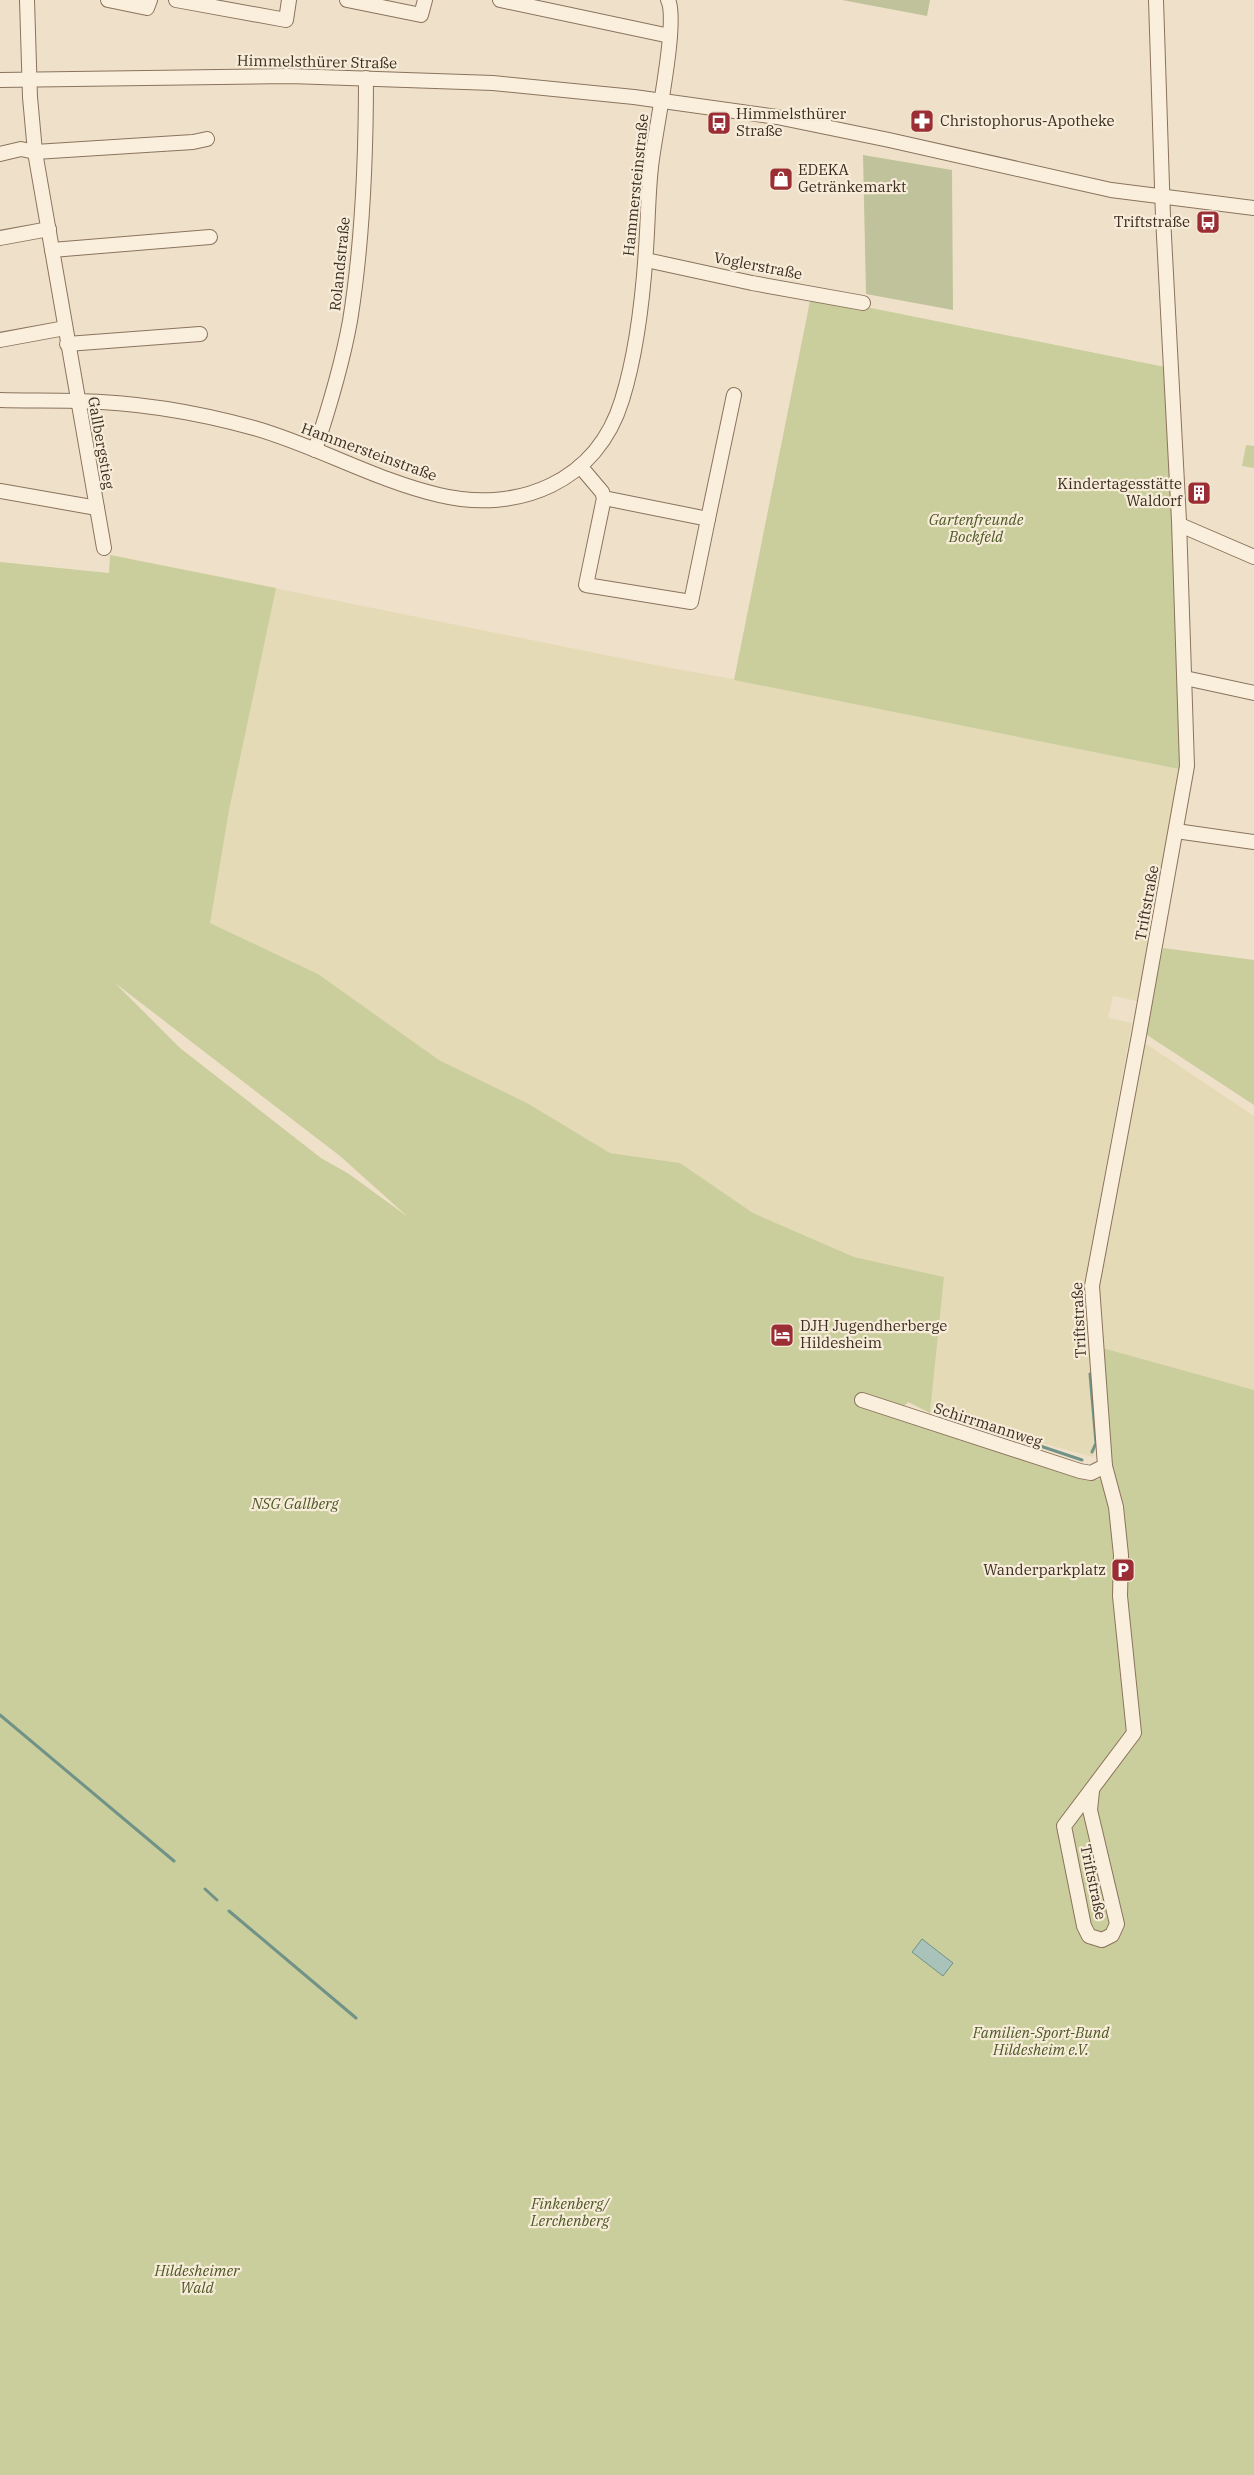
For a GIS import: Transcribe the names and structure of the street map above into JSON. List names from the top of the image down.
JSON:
{
  "streets": {
    "street": [
      "Himmelsthürer Straße",
      "Hammersteinstraße",
      "Rolandstraße",
      "Voglerstraße",
      "Gallbergstieg",
      "Triftstraße",
      "Schirrmannweg"
    ]
  },
  "crossings": [
    ["Himmelsthürer Straße", "Hammersteinstraße"],
    ["Himmelsthürer Straße", "Rolandstraße"],
    ["Himmelsthürer Straße", "Gallbergstieg"],
    ["Himmelsthürer Straße", "Triftstraße"],
    ["Hammersteinstraße", "Rolandstraße"],
    ["Hammersteinstraße", "Voglerstraße"],
    ["Hammersteinstraße", "Gallbergstieg"],
    ["Triftstraße", "Schirrmannweg"]
  ],
  "parks": [
    "Gartenfreunde Bockfeld",
    "NSG Gallberg",
    "Familien-Sport-Bund Hildesheim e.V.",
    "Finkenberg/ Lerchenberg",
    "Hildesheimer Wald"
  ],
  "places": {
    "pharmacy": ["Christophorus-Apotheke"],
    "bus stop": ["Himmelsthürer Straße", "Triftstraße"],
    "shop": ["EDEKA Getränkemarkt"],
    "building": ["Kindertagesstätte Waldorf"],
    "hotel": ["DJH Jugendherberge Hildesheim"],
    "parking": ["Wanderparkplatz"]
  }
}
